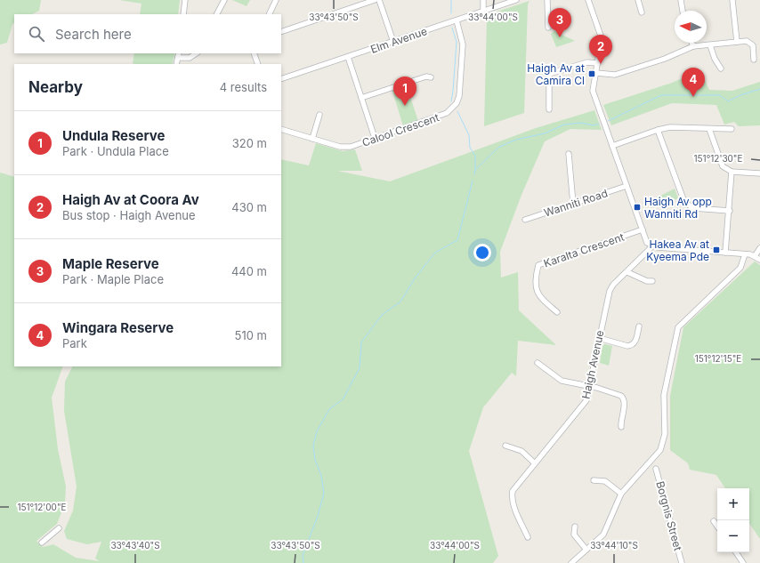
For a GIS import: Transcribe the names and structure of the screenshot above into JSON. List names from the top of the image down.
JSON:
{
  "streets": {
    "street": [
      "Elm Avenue",
      "Calool Crescent",
      "Wanniti Road",
      "Karalta Crescent",
      "Haigh Avenue",
      "Borgnis Street"
    ]
  },
  "crossings": [
    ["Elm Avenue", "Calool Crescent"]
  ],
  "places": {
    "transit": ["Haigh Av at Camira Cl", "Haigh Av opp Wanniti Rd", "Hakea Av at Kyeema Pde"]
  },
  "north": "left",
  "page": {
    "pins": [
      "3",
      "2",
      "4",
      "1"
    ],
    "search": "Search here",
    "heading": ["Nearby", "4 results"],
    "list": [
      {
        "mark": "1",
        "name": "Undula Reserve",
        "note": "Park · Undula Place",
        "value": "320 m"
      },
      {
        "mark": "2",
        "name": "Haigh Av at Coora Av",
        "note": "Bus stop · Haigh Avenue",
        "value": "430 m"
      },
      {
        "mark": "3",
        "name": "Maple Reserve",
        "note": "Park · Maple Place",
        "value": "440 m"
      },
      {
        "mark": "4",
        "name": "Wingara Reserve",
        "note": "Park",
        "value": "510 m"
      }
    ],
    "map_buttons": ["+", "−"]
  },
  "coordinates": [
    "33°43'50\"S",
    "33°44'00\"S",
    "151°12'30\"E",
    "151°12'15\"E",
    "151°12'00\"E",
    "33°43'40\"S",
    "33°44'10\"S"
  ]
}
